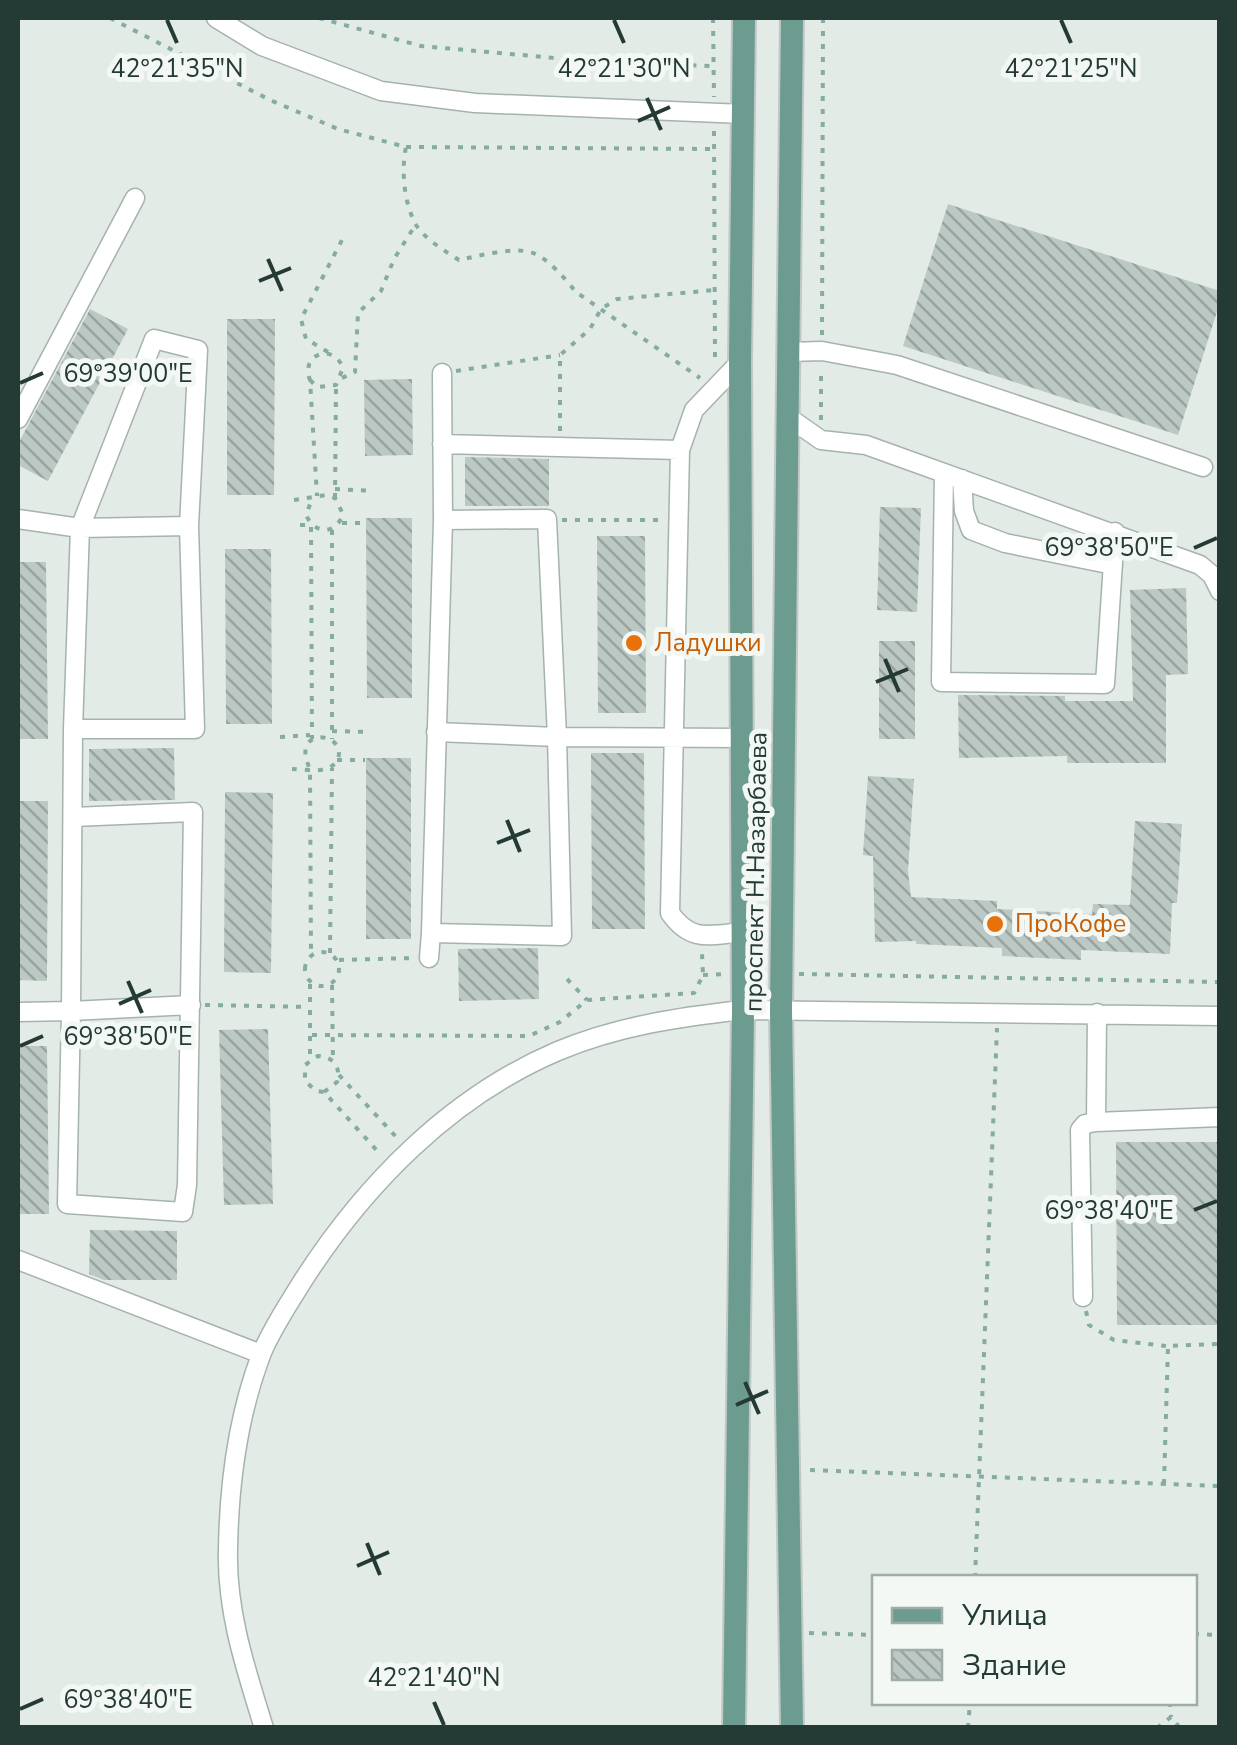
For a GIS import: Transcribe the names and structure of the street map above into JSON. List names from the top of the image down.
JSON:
{
  "streets": {
    "main road": ["проспект Н.Назарбаева"]
  },
  "places": ["Ладушки", "ПроКофе"],
  "legend": ["Улица", "Здание"],
  "coordinates": [
    "42°21'35\"N",
    "42°21'30\"N",
    "42°21'25\"N",
    "69°39'00\"E",
    "69°38'50\"E",
    "69°38'40\"E",
    "42°21'40\"N"
  ]
}
